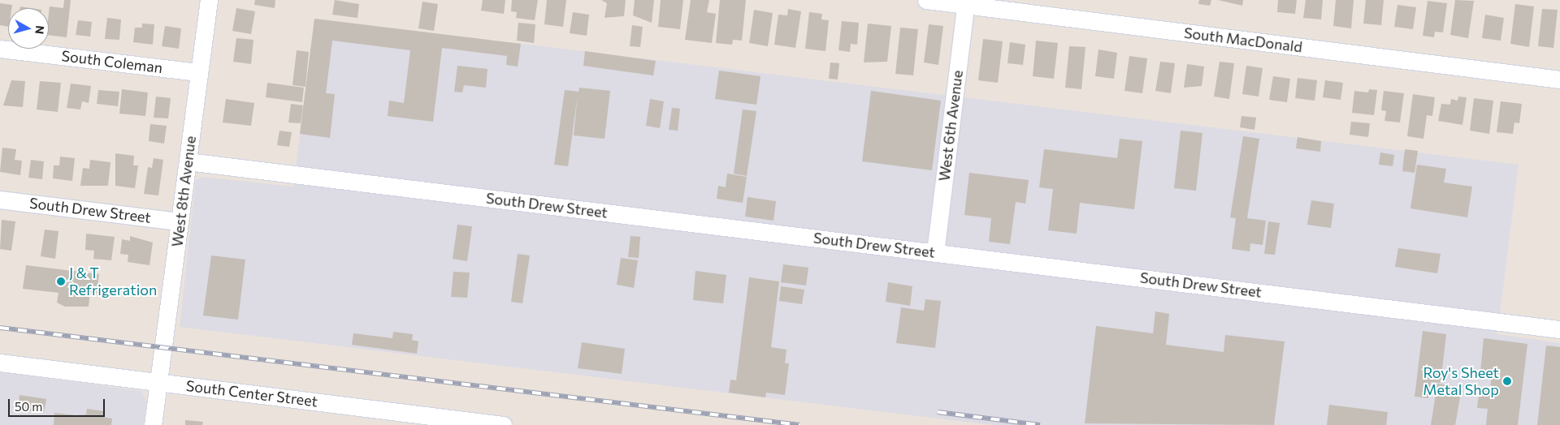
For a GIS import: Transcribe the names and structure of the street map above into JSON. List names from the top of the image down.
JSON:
{
  "streets": {
    "street": [
      "South MacDonald",
      "South Coleman",
      "West 6th Avenue",
      "West 8th Avenue",
      "South Drew Street",
      "South Center Street"
    ]
  },
  "crossings": [
    ["South MacDonald", "West 6th Avenue"],
    ["South Coleman", "West 8th Avenue"],
    ["West 6th Avenue", "South Drew Street"],
    ["West 8th Avenue", "South Drew Street"],
    ["West 8th Avenue", "South Center Street"]
  ],
  "places": ["J & T Refrigeration", "Roy's Sheet Metal Shop"],
  "scale_bar": "50 m",
  "north": "right"
}
